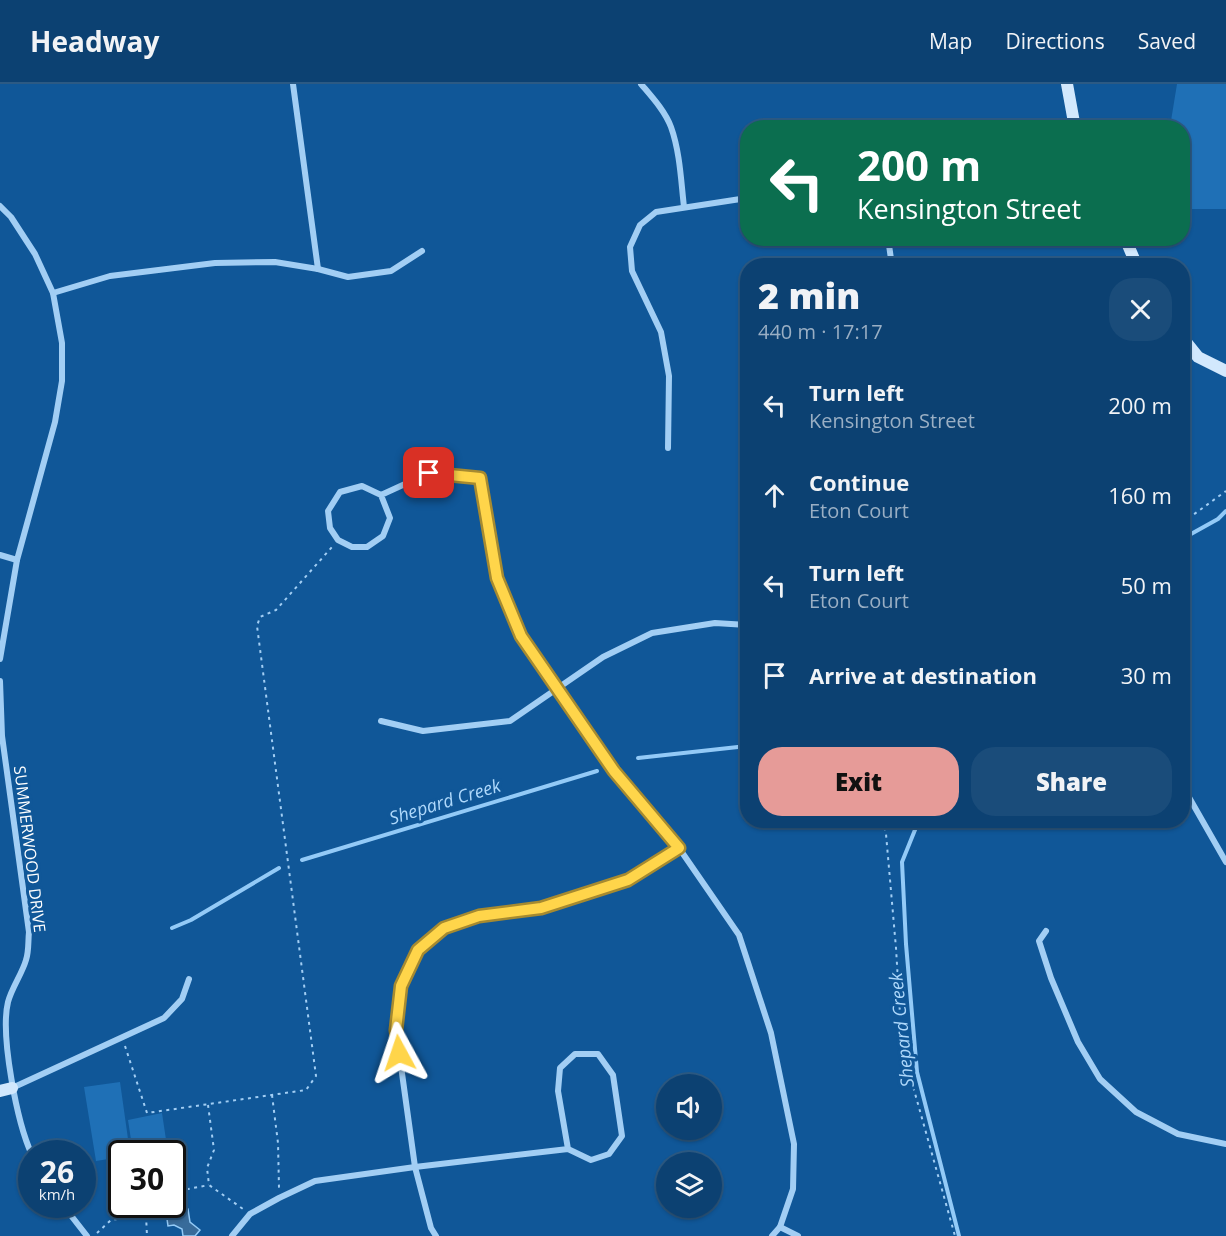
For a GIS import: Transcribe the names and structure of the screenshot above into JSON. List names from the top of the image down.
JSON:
{
  "streets": {
    "street": ["SUMMERWOOD DRIVE"]
  },
  "water": ["Shepard Creek"],
  "page": {
    "header": "Headway",
    "nav": ["Map", "Directions", "Saved"],
    "turn": ["200 m", "Kensington Street"],
    "heading": ["2 min", "440 m · 17:17"],
    "list": [
      {
        "name": "Turn left",
        "note": "Kensington Street",
        "value": "200 m"
      },
      {
        "name": "Continue",
        "note": "Eton Court",
        "value": "160 m"
      },
      {
        "name": "Turn left",
        "note": "Eton Court",
        "value": "50 m"
      },
      {
        "name": "Arrive at destination",
        "value": "30 m"
      }
    ],
    "buttons": ["Exit", "Share"],
    "speed": "26 km/h",
    "limit": "30"
  }
}
